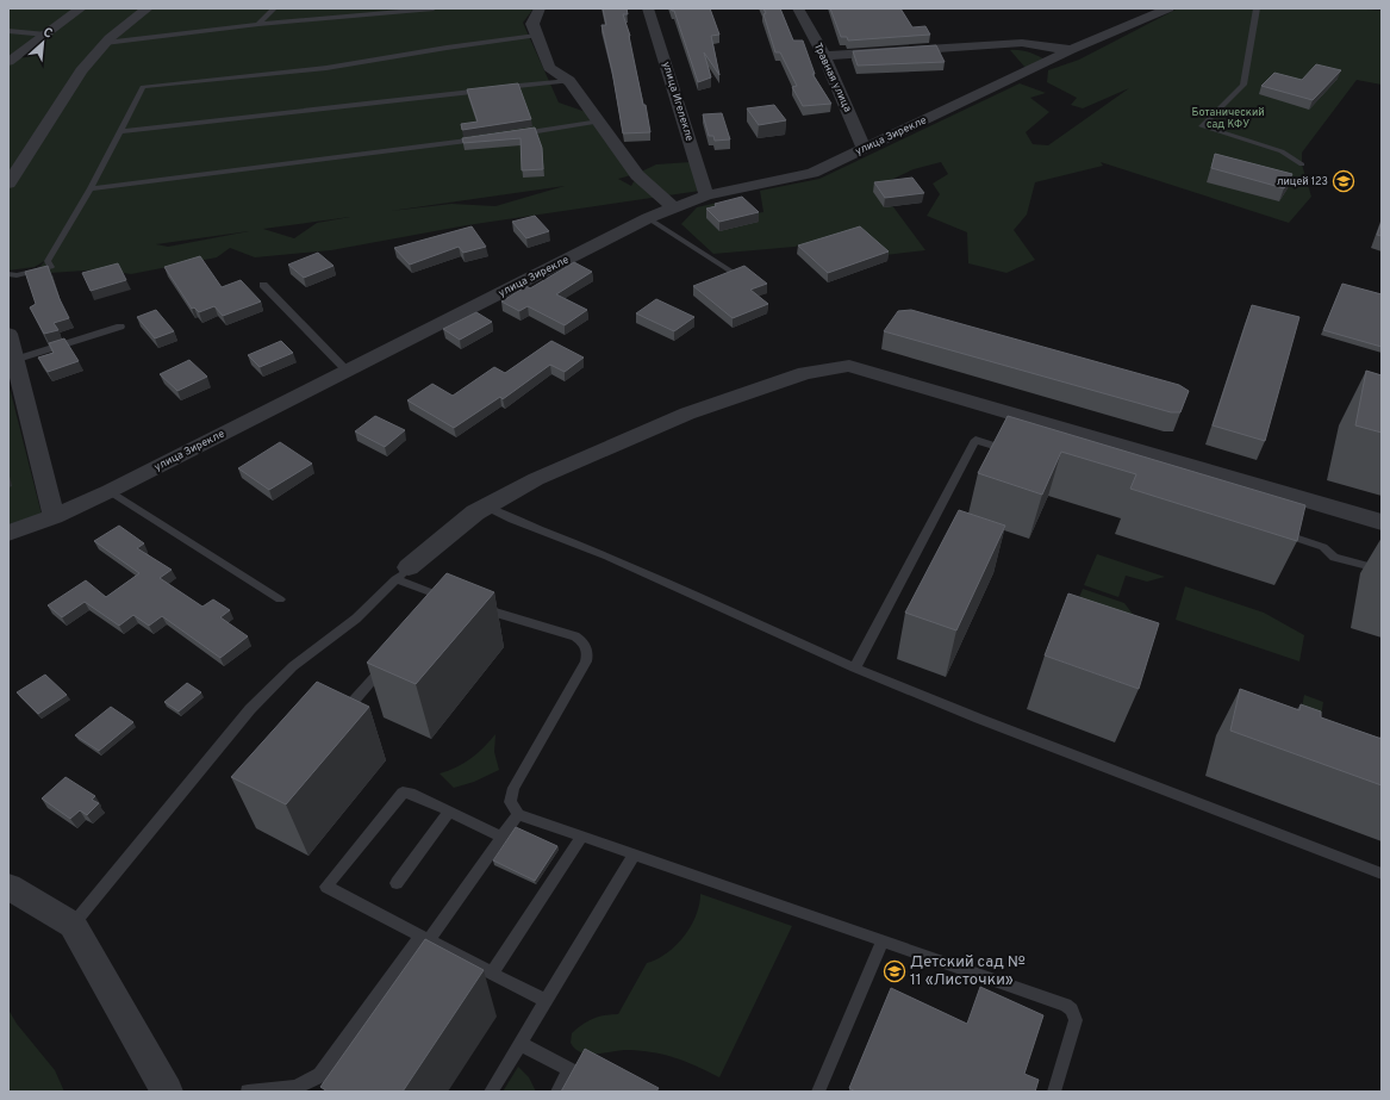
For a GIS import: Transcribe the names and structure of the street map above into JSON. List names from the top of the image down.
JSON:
{
  "streets": {
    "street": ["Травная улица", "улица Игелекле", "улица Зирекле"]
  },
  "crossings": [
    ["Травная улица", "улица Зирекле"],
    ["улица Игелекле", "улица Зирекле"]
  ],
  "parks": ["Ботанический сад КФУ"],
  "places": {
    "school or university": ["лицей 123", "Детский сад № 11 «Листочки»"]
  },
  "north": "top right"
}
